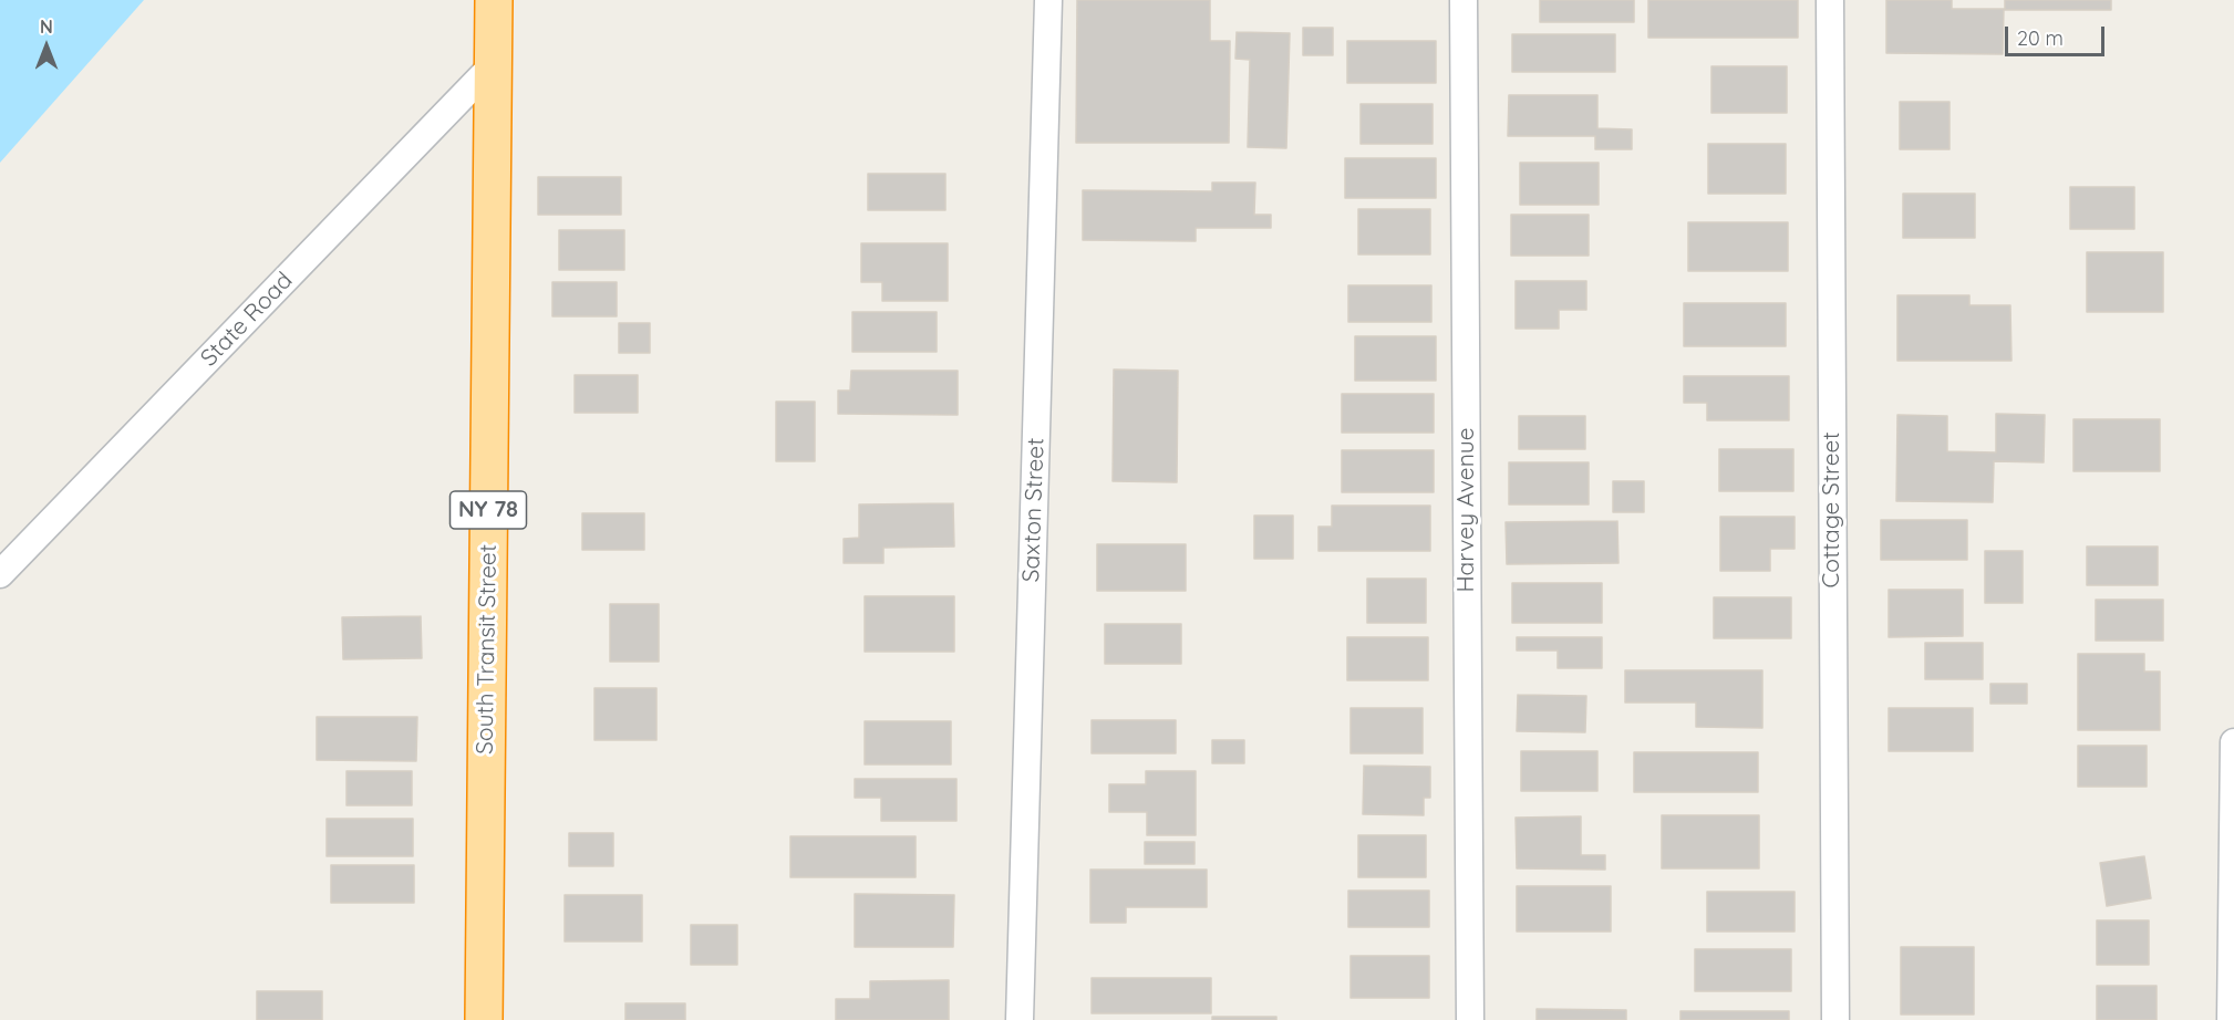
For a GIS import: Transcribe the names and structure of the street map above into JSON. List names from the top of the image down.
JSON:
{
  "streets": {
    "highway": ["NY 78", "South Transit Street"],
    "street": [
      "State Road",
      "Saxton Street",
      "Harvey Avenue",
      "Cottage Street"
    ]
  },
  "crossings": [
    ["State Road", "South Transit Street"]
  ],
  "scale_bar": "20 m",
  "north": "top"
}
